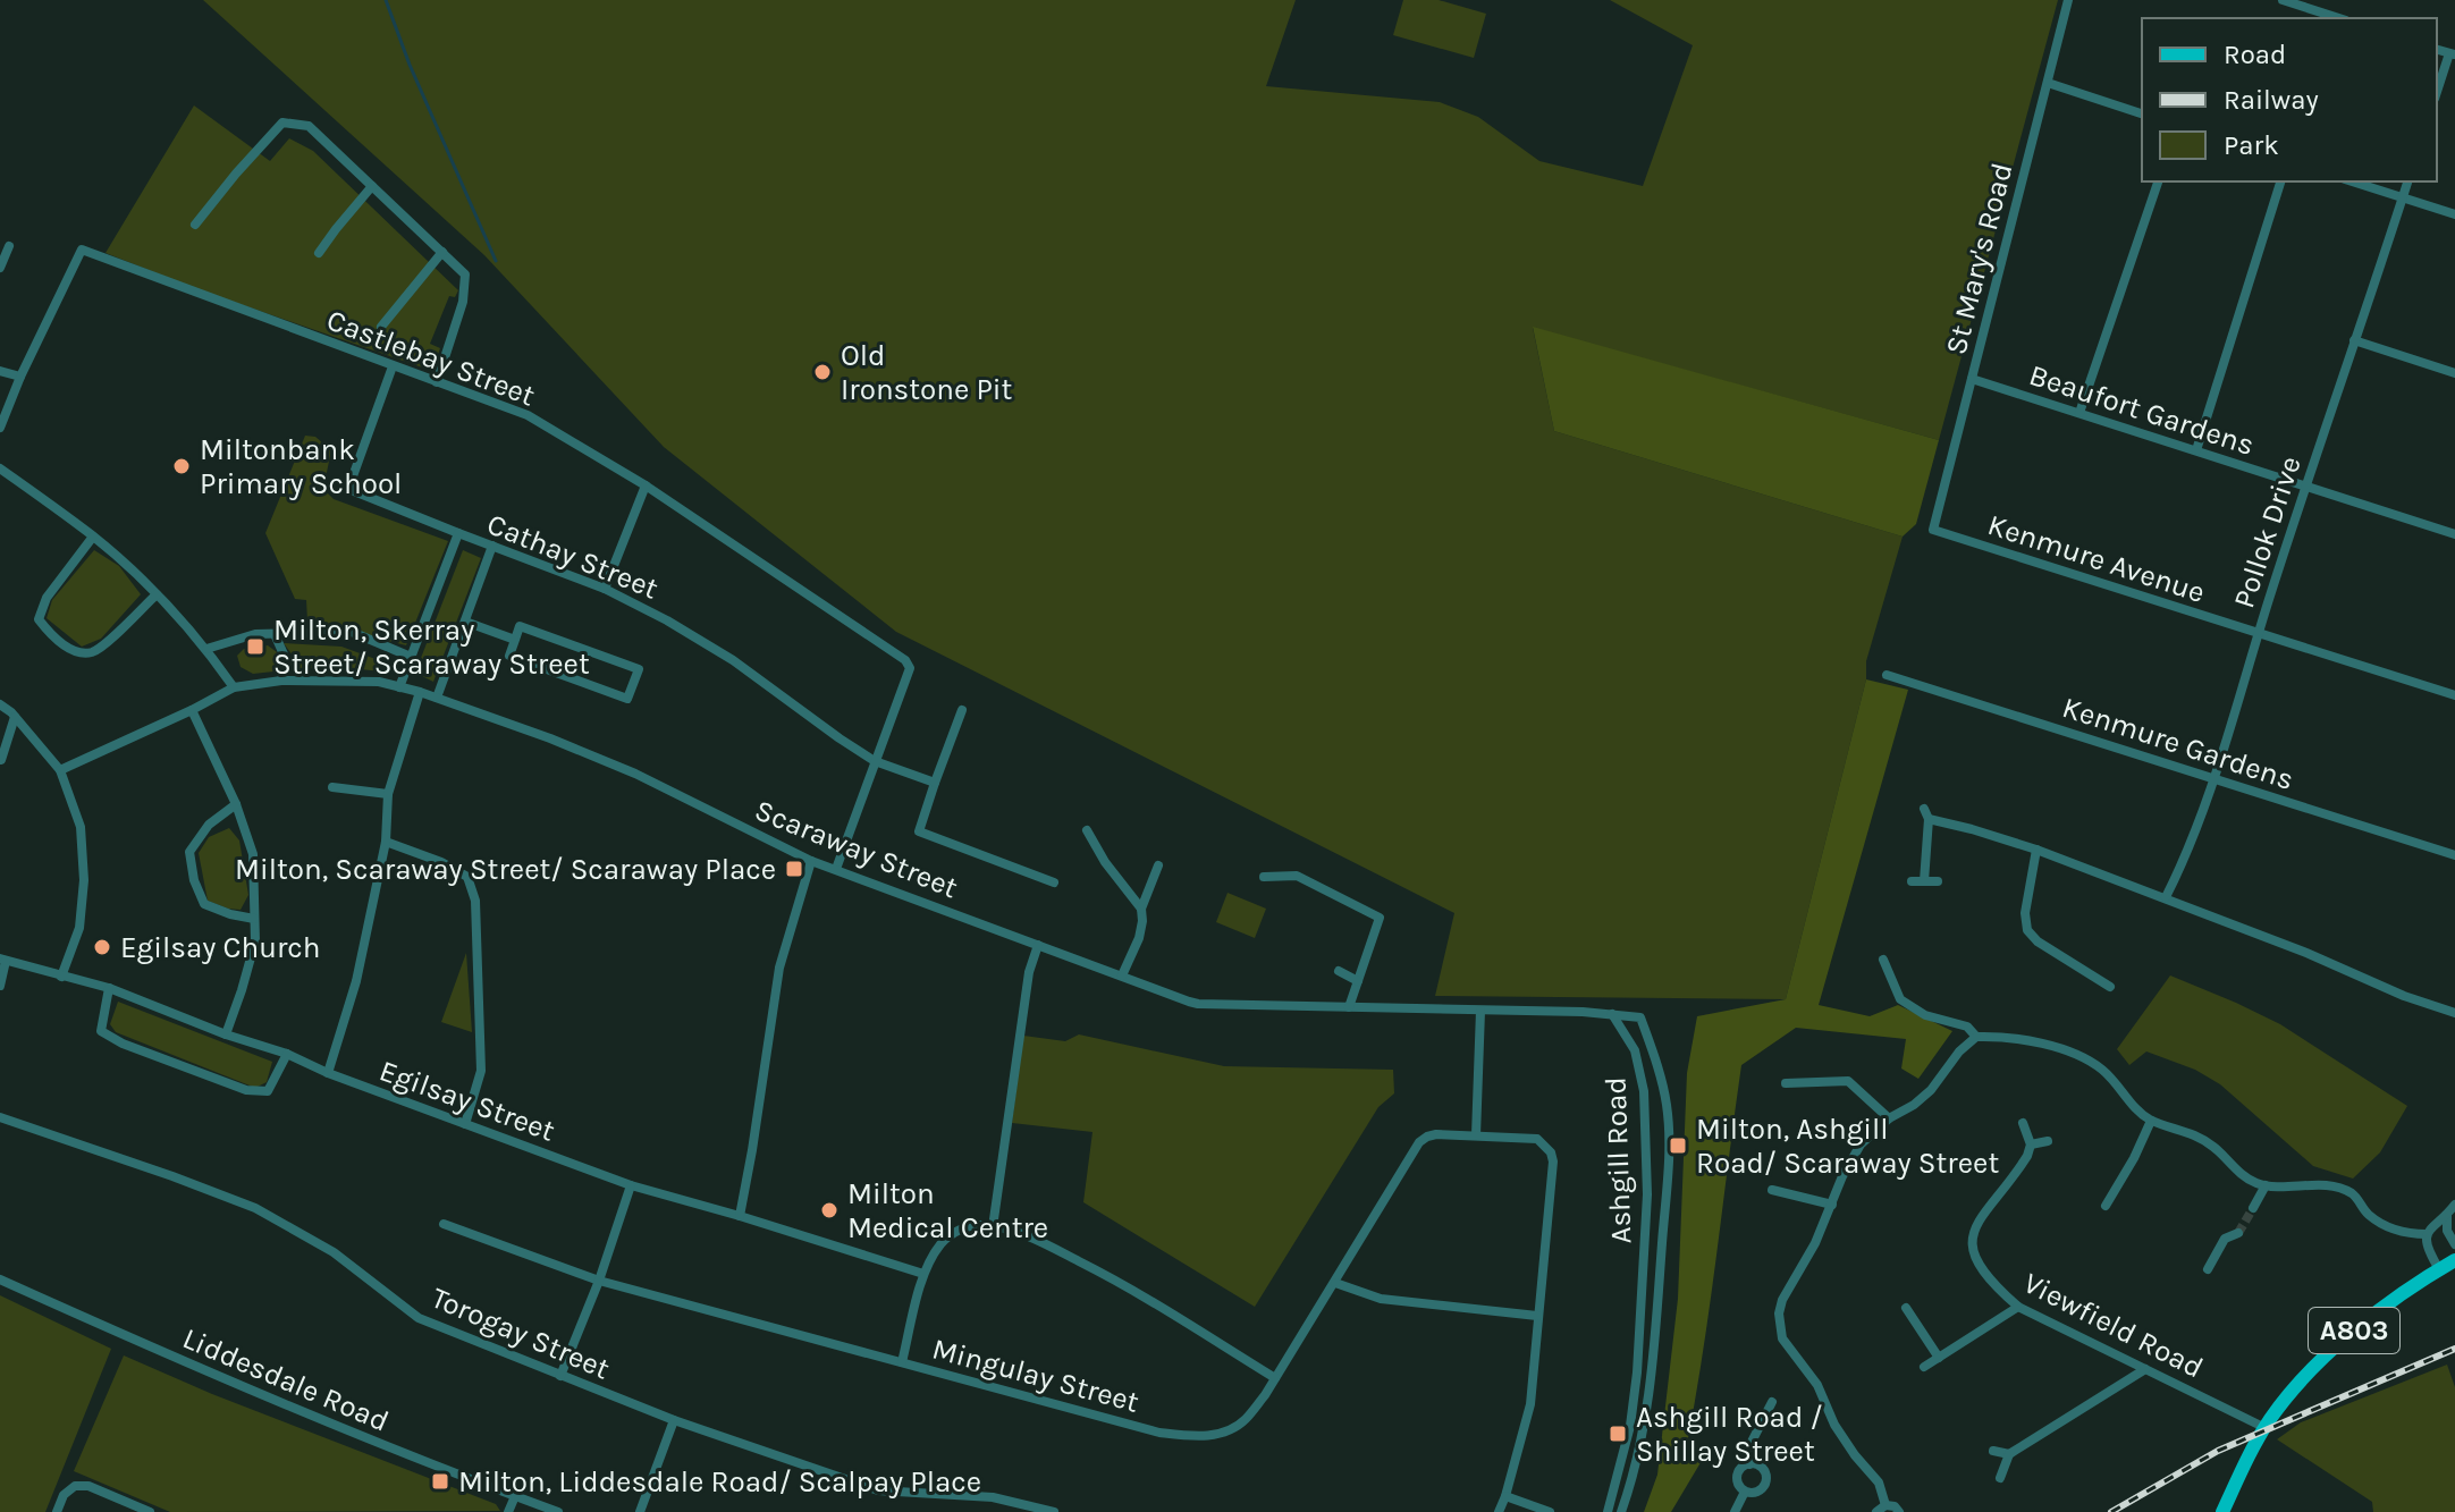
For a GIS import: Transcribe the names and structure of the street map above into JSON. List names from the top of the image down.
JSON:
{
  "streets": {
    "main road": ["A803"],
    "street": [
      "St Mary's Road",
      "Castlebay Street",
      "Beaufort Gardens",
      "Pollok Drive",
      "Cathay Street",
      "Kenmure Avenue",
      "Kenmure Gardens",
      "Scaraway Street",
      "Egilsay Street",
      "Ashgill Road",
      "Viewfield Road",
      "Torogay Street",
      "Mingulay Street",
      "Liddesdale Road"
    ]
  },
  "crossings": [
    ["St Mary's Road", "Beaufort Gardens"],
    ["St Mary's Road", "Kenmure Avenue"],
    ["Castlebay Street", "Cathay Street"],
    ["Beaufort Gardens", "Pollok Drive"],
    ["Pollok Drive", "Kenmure Avenue"],
    ["Pollok Drive", "Kenmure Gardens"],
    ["Scaraway Street", "Ashgill Road"],
    ["Viewfield Road", "A803"]
  ],
  "places": {
    "other": [
      "Old Ironstone Pit",
      "Miltonbank Primary School",
      "Egilsay Church",
      "Milton Medical Centre"
    ],
    "transit": [
      "Milton, Skerray Street/ Scaraway Street",
      "Milton, Scaraway Street/ Scaraway Place",
      "Milton, Ashgill Road/ Scaraway Street",
      "Ashgill Road / Shillay Street",
      "Milton, Liddesdale Road/ Scalpay Place"
    ]
  },
  "legend": ["Road", "Railway", "Park"]
}
